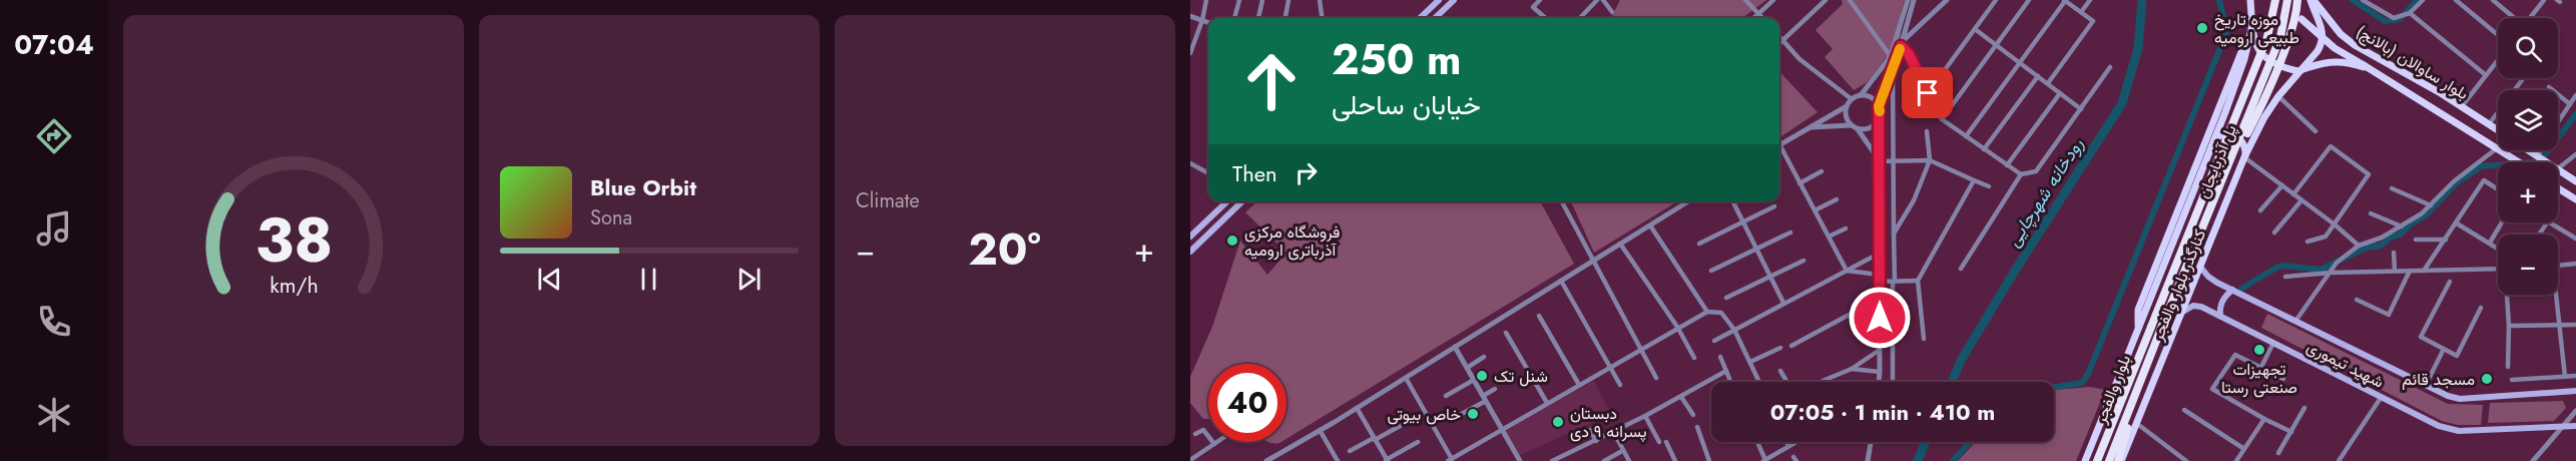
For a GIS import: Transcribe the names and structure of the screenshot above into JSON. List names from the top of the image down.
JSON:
{
  "streets": {
    "highway": ["پل آذربایجان", "بلوار والفجر"],
    "main road": ["بلوار ساوالان (بالانج)", "کنارگذر بلوار والفجر", "شهید تیموری"]
  },
  "crossings": [
    ["بلوار ساوالان (بالانج)", "پل آذربایجان"],
    ["بلوار ساوالان (بالانج)", "کنارگذر بلوار والفجر"],
    ["پل آذربایجان", "بلوار والفجر"],
    ["کنارگذر بلوار والفجر", "شهید تیموری"]
  ],
  "water": ["رودخانه شهرچایی"],
  "places": [
    "موزه تاریخ طبیعی ارومیه",
    "فروشگاه مرکزی آذرباتری ارومیه",
    "تجهیزات صنعتی رستا",
    "شنل تک",
    "مسجد قائم",
    "خاص بیوتی",
    "دبستان پسرانه ۹ دی"
  ],
  "page": {
    "tabs": "07:04",
    "tile": "Climate",
    "map_buttons": ["+", "−"],
    "turn": ["250 m", "خیابان ساحلی"],
    "then": "Then",
    "song": ["Blue Orbit", "Sona"],
    "heat": ["−", "20°", "+"],
    "limit": "40",
    "trip": "07:05 · 1 min · 410 m",
    "gauge": ["38", "km/h"]
  }
}
